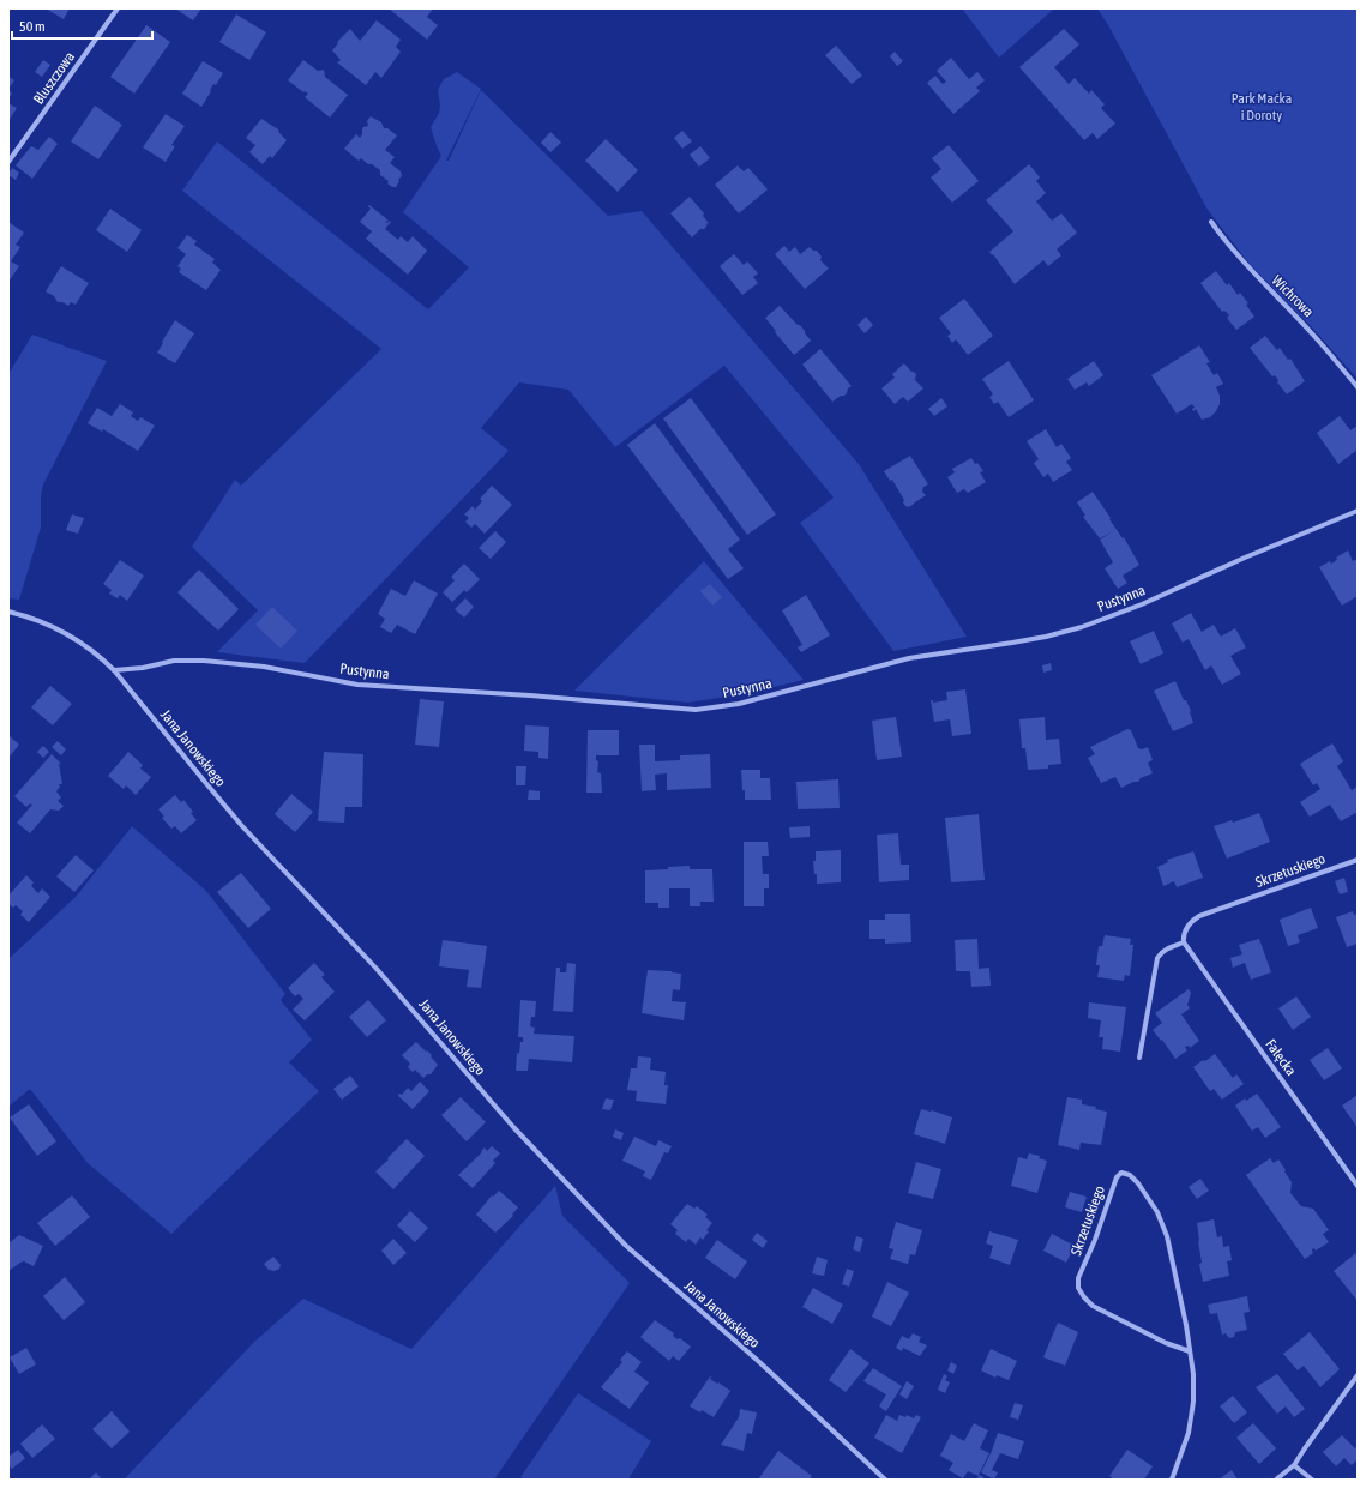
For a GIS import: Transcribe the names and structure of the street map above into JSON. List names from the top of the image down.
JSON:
{
  "streets": {
    "street": [
      "Bluszczowa",
      "Wichrowa",
      "Pustynna",
      "Jana Janowskiego",
      "Skrzetuskiego",
      "Fałęcka"
    ]
  },
  "crossings": [
    ["Pustynna", "Jana Janowskiego"],
    ["Skrzetuskiego", "Fałęcka"]
  ],
  "parks": ["Park Maćka i Doroty"],
  "scale_bar": "50 m"
}
